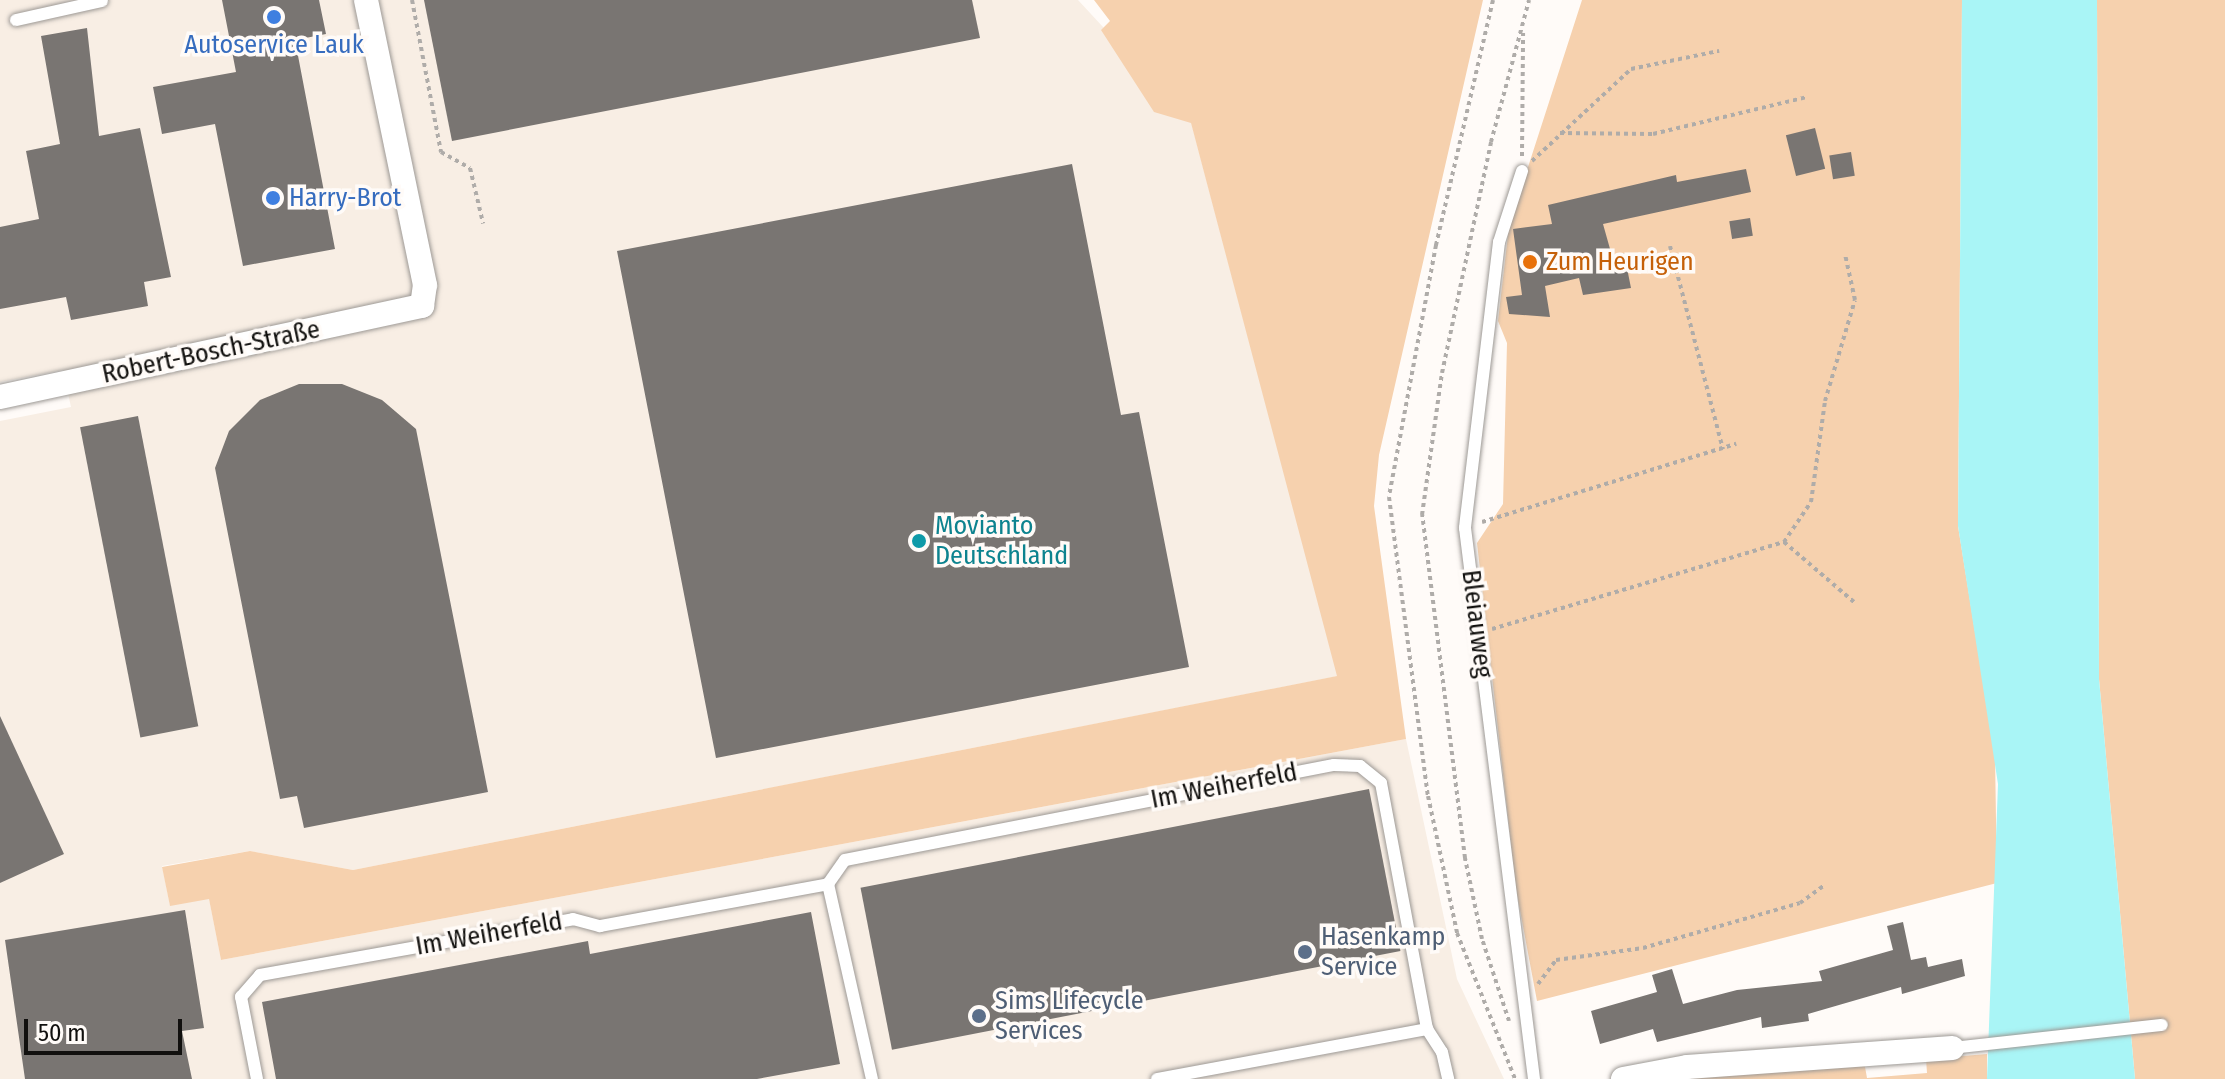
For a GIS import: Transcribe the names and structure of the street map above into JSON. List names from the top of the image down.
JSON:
{
  "streets": {
    "street": ["Robert-Bosch-Straße"],
    "lane": ["Bleiauweg", "Im Weiherfeld"]
  },
  "places": [
    "Autoservice Lauk",
    "Harry-Brot",
    "Zum Heurigen",
    "Movianto Deutschland",
    "Hasenkamp Service",
    "Sims Lifecycle Services"
  ],
  "scale_bar": "50 m"
}
